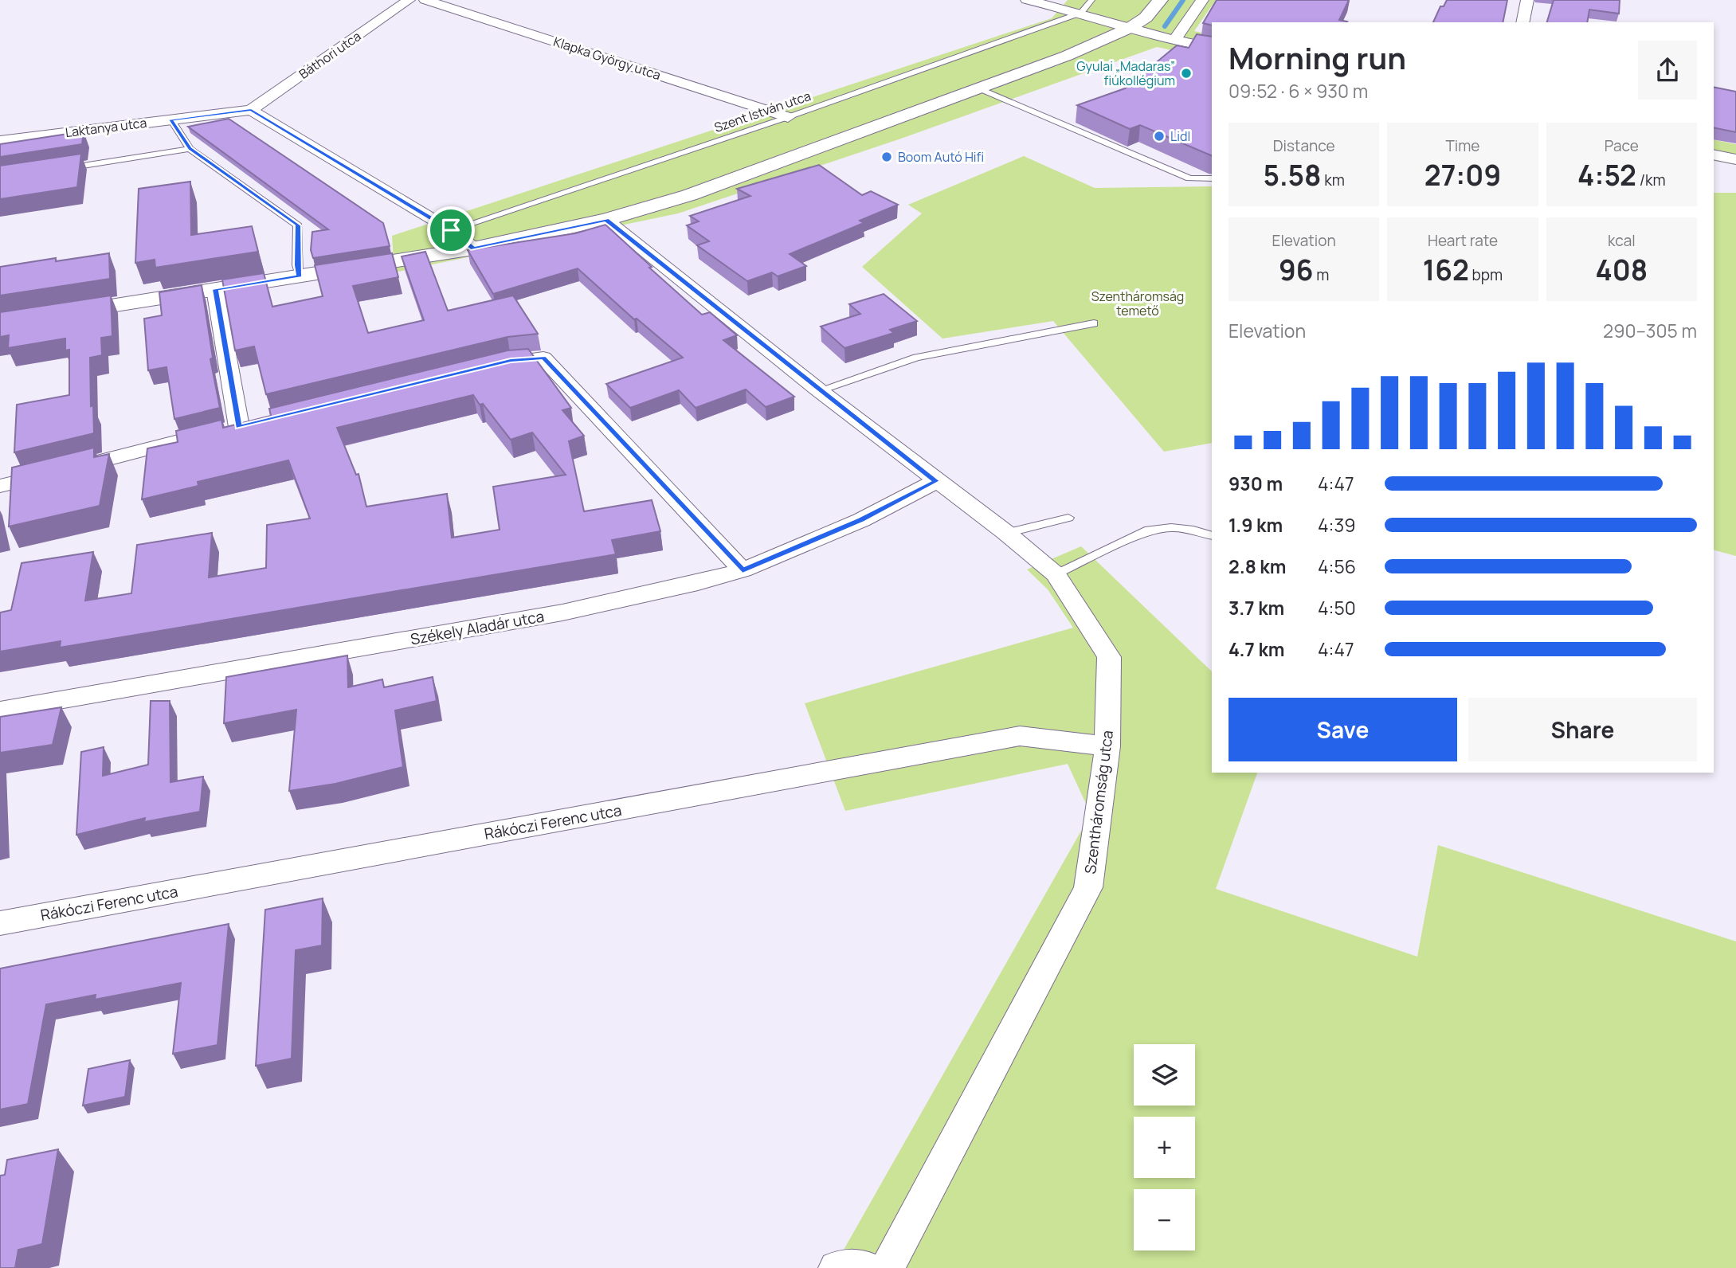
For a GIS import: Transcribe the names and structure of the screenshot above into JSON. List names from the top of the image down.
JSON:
{
  "streets": {
    "street": [
      "Báthori utca",
      "Klapka György utca",
      "Laktanya utca",
      "Székely Aladár utca",
      "Szentháromság utca",
      "Rákóczi Ferenc utca"
    ],
    "lane": ["Szent István utca"]
  },
  "crossings": [
    ["Báthori utca", "Laktanya utca"],
    ["Klapka György utca", "Szent István utca"],
    ["Székely Aladár utca", "Szentháromság utca"],
    ["Szentháromság utca", "Rákóczi Ferenc utca"]
  ],
  "parks": ["Szentháromság temető"],
  "places": ["Gyulai „Madaras” fiúkollégium", "Lidl", "Boom Autó Hifi"],
  "page": {
    "heading": ["Morning run", "09:52 · 6 × 930 m"],
    "stats": [
      ["Distance", "5.58 km"],
      ["Time", "27:09"],
      ["Pace", "4:52 /km"],
      ["Elevation", "96 m"],
      ["Heart rate", "162 bpm"],
      ["kcal", "408"]
    ],
    "chart": ["Elevation", "290–305 m"],
    "list": [
      {
        "name": "930 m",
        "note": "4:47"
      },
      {
        "name": "1.9 km",
        "note": "4:39"
      },
      {
        "name": "2.8 km",
        "note": "4:56"
      },
      {
        "name": "3.7 km",
        "note": "4:50"
      },
      {
        "name": "4.7 km",
        "note": "4:47"
      }
    ],
    "buttons": ["Save", "Share"],
    "map_buttons": ["+", "−"]
  }
}
